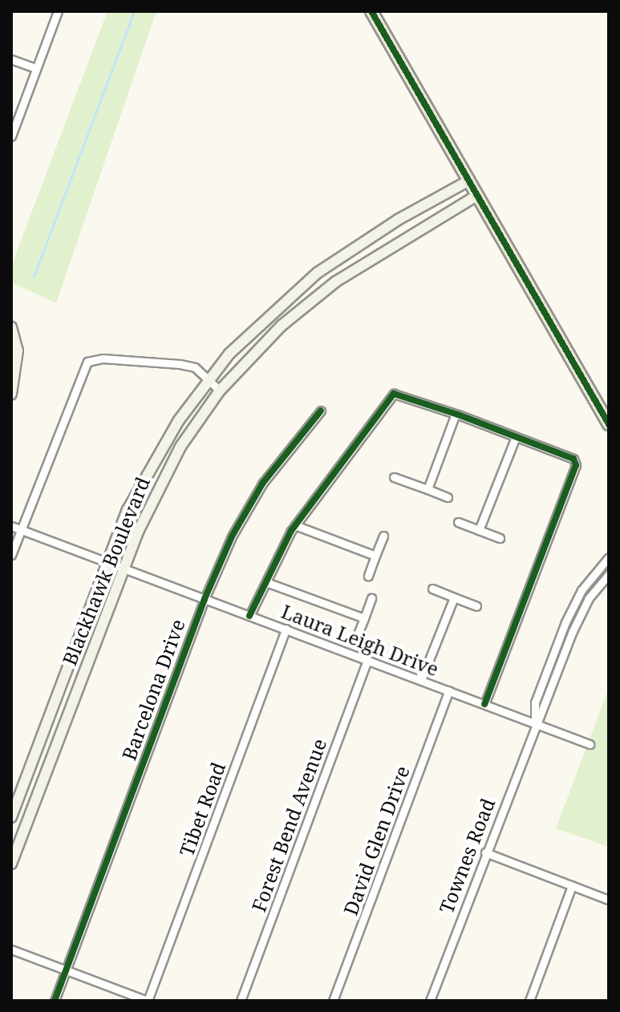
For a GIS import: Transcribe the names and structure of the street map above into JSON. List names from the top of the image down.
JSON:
{
  "streets": {
    "main road": ["Blackhawk Boulevard"],
    "street": [
      "Laura Leigh Drive",
      "Barcelona Drive",
      "Tibet Road",
      "Forest Bend Avenue",
      "David Glen Drive",
      "Townes Road"
    ]
  },
  "crossings": [
    ["Blackhawk Boulevard", "Laura Leigh Drive"],
    ["Laura Leigh Drive", "Barcelona Drive"],
    ["Laura Leigh Drive", "Tibet Road"],
    ["Laura Leigh Drive", "Forest Bend Avenue"],
    ["Laura Leigh Drive", "David Glen Drive"],
    ["Laura Leigh Drive", "Townes Road"]
  ]
}
